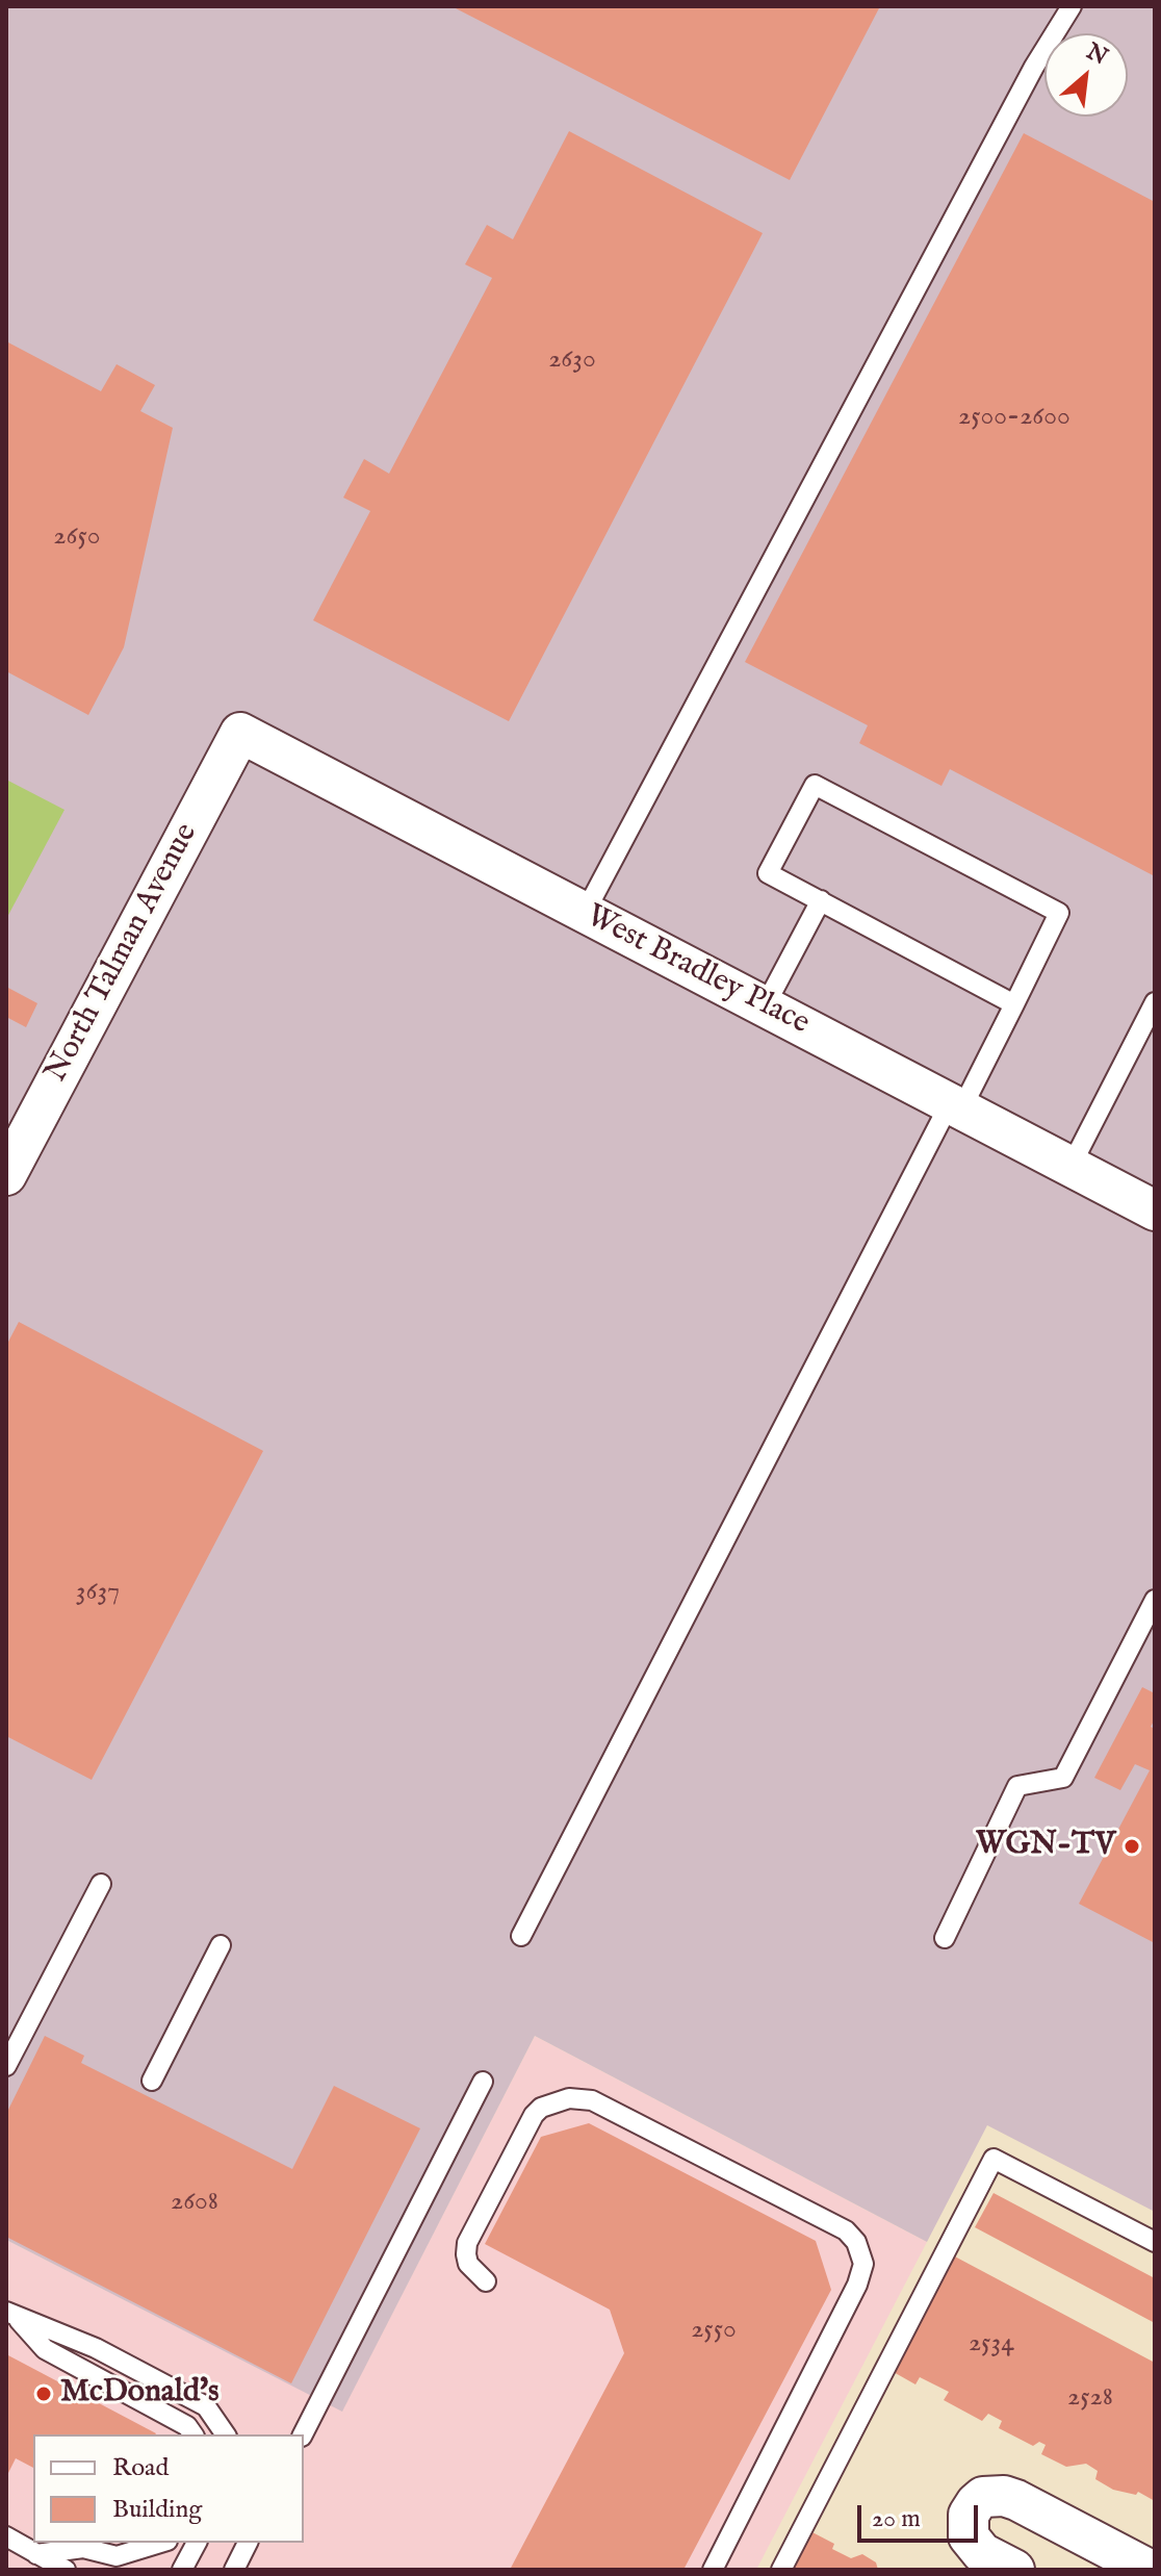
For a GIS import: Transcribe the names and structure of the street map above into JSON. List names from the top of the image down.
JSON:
{
  "streets": {
    "street": ["North Talman Avenue", "West Bradley Place"]
  },
  "crossings": [
    ["North Talman Avenue", "West Bradley Place"]
  ],
  "places": ["WGN-TV", "McDonald's"],
  "house_numbers": [
    "2630",
    "2500-2600",
    "2650",
    "3637",
    "2608",
    "2550",
    "2534",
    "2528"
  ],
  "legend": ["Road", "Building"],
  "scale_bar": "20 m",
  "north": "top right"
}
